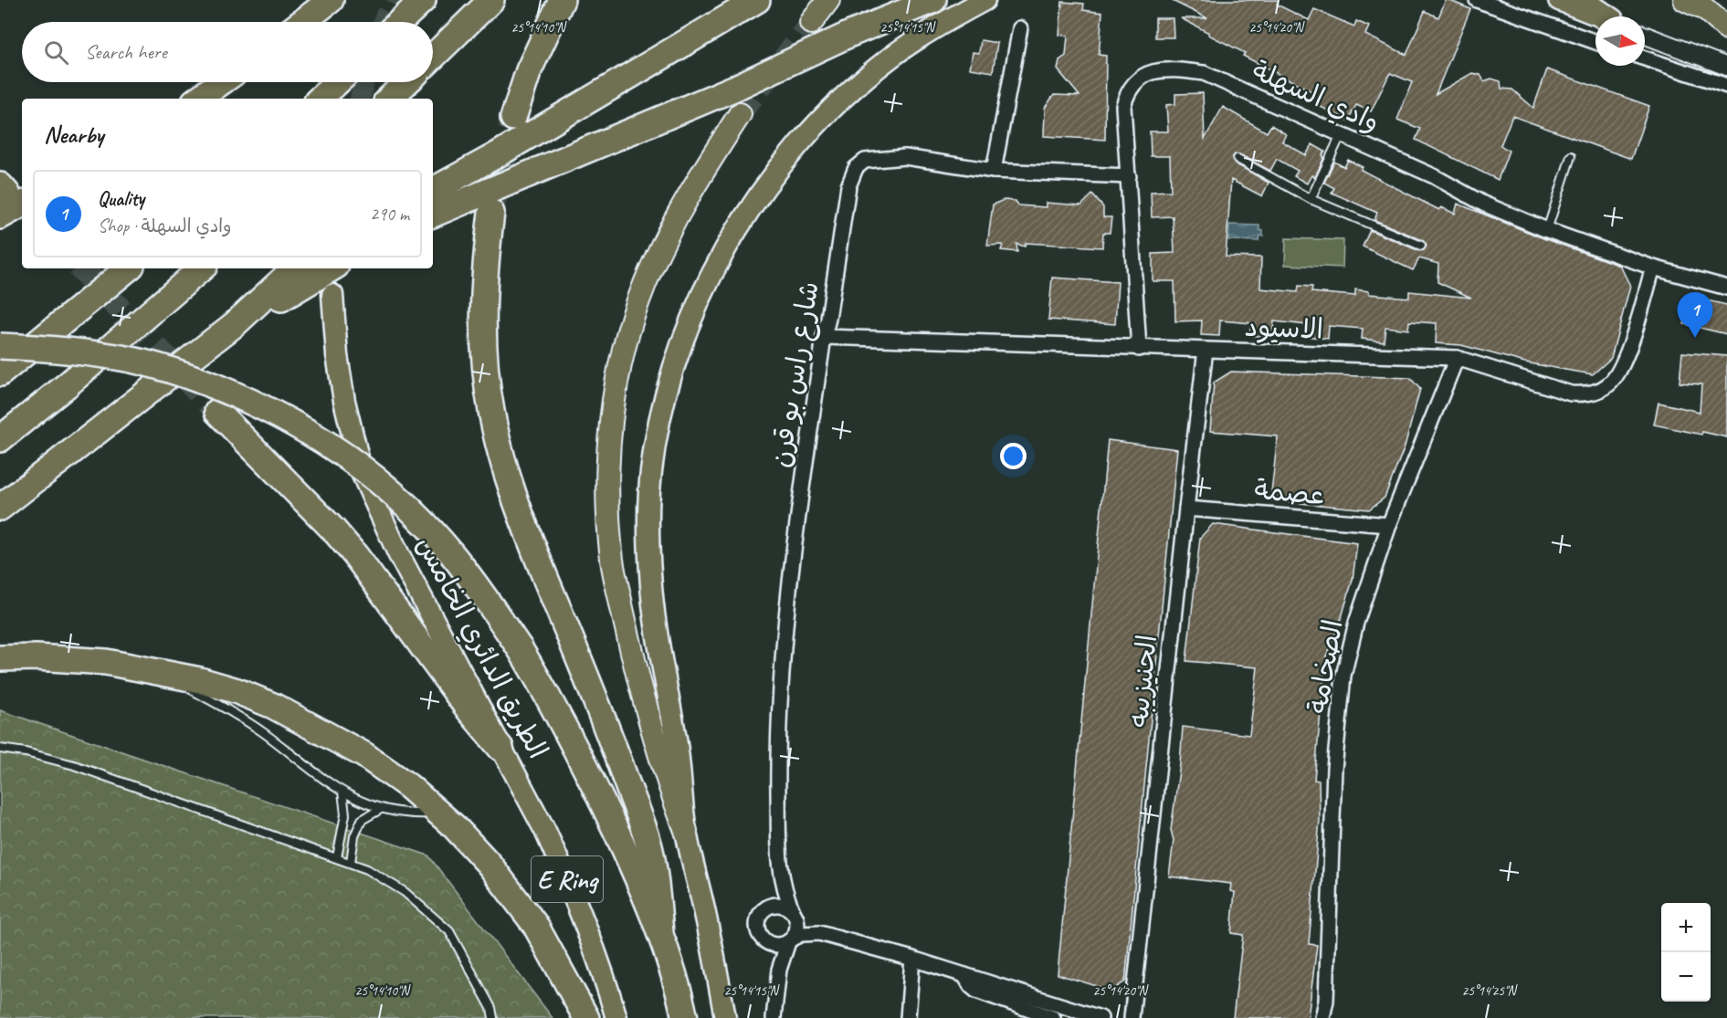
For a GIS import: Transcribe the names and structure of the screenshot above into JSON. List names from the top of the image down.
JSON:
{
  "streets": {
    "main road": ["الطريق الدائري الخامس", "E Ring"],
    "street": [
      "وادي السهلة",
      "الاسيود",
      "شارع راس بو قرن",
      "عصمة",
      "الصخامة",
      "الحنيزيبه"
    ]
  },
  "crossings": [
    ["وادي السهلة", "الاسيود"],
    ["وادي السهلة", "شارع راس بو قرن"],
    ["الاسيود", "شارع راس بو قرن"],
    ["الاسيود", "الصخامة"],
    ["الاسيود", "الحنيزيبه"],
    ["عصمة", "الصخامة"],
    ["عصمة", "الحنيزيبه"]
  ],
  "north": "right",
  "page": {
    "search": "Search here",
    "heading": "Nearby",
    "list": [
      {
        "mark": "1",
        "name": "Quality",
        "note": "Shop · وادي السهلة",
        "value": "290 m"
      }
    ],
    "pins": "1",
    "map_buttons": ["+", "−"]
  },
  "coordinates": [
    "25°14'10\"N",
    "25°14'15\"N",
    "25°14'20\"N",
    "25°14'25\"N"
  ]
}
